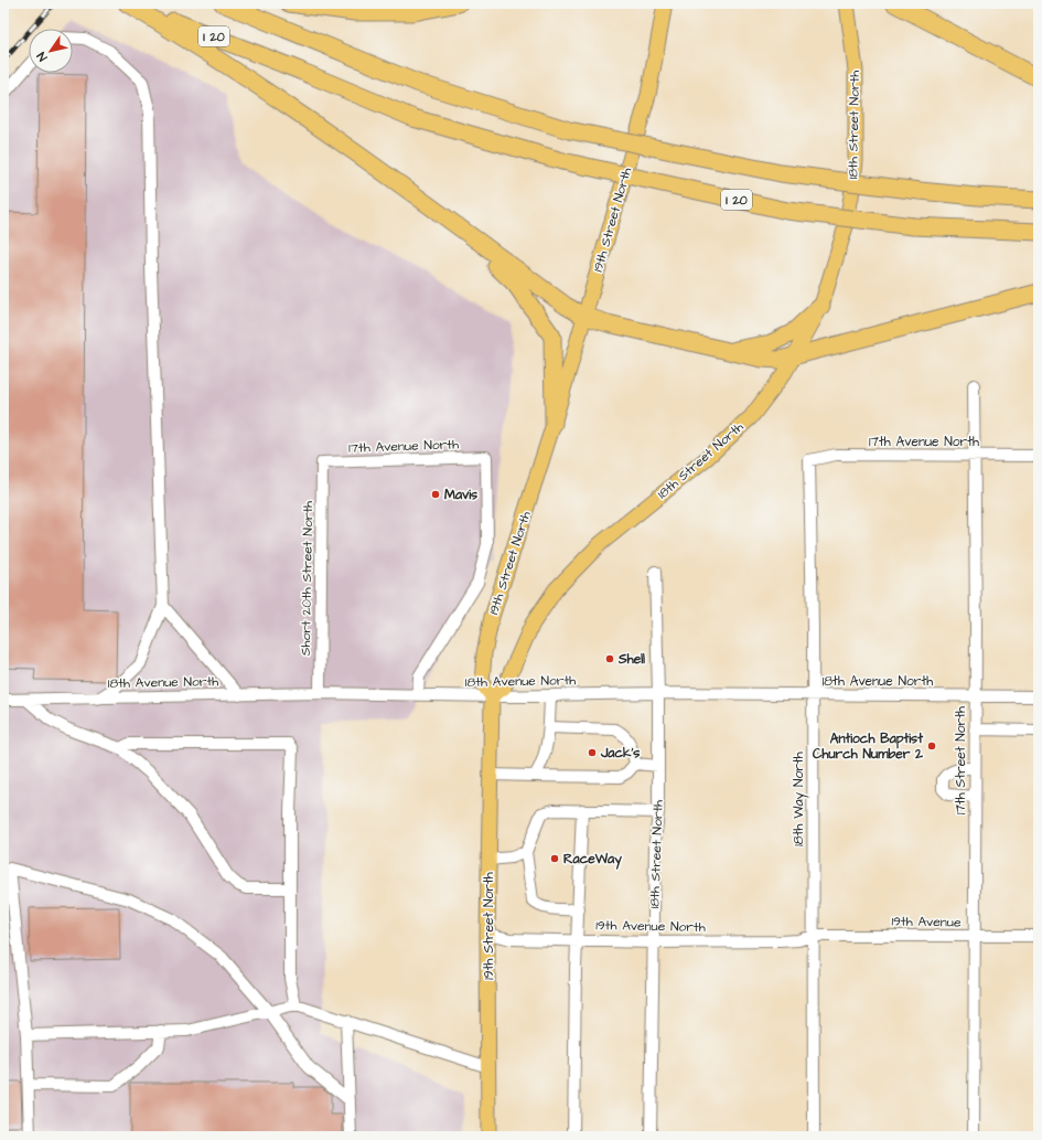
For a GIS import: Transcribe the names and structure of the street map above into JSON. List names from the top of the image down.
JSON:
{
  "streets": {
    "highway": ["I 20"],
    "main road": ["18th Street North", "19th Street North"],
    "street": [
      "17th Avenue North",
      "Short 20th Street North",
      "18th Avenue North",
      "17th Street North",
      "18th Way North",
      "19th Avenue",
      "19th Avenue North"
    ]
  },
  "crossings": [
    ["18th Street North", "19th Street North"],
    ["18th Street North", "18th Avenue North"],
    ["18th Street North", "19th Avenue North"],
    ["19th Street North", "18th Avenue North"],
    ["19th Street North", "19th Avenue North"],
    ["17th Avenue North", "Short 20th Street North"],
    ["17th Avenue North", "18th Avenue North"],
    ["17th Avenue North", "17th Street North"],
    ["17th Avenue North", "18th Way North"],
    ["Short 20th Street North", "18th Avenue North"],
    ["18th Avenue North", "17th Street North"],
    ["18th Avenue North", "18th Way North"],
    ["17th Street North", "19th Avenue"],
    ["18th Way North", "19th Avenue"],
    ["18th Way North", "19th Avenue North"],
    ["19th Avenue", "19th Avenue North"]
  ],
  "places": [
    "Mavis",
    "Shell",
    "Antioch Baptist Church Number 2",
    "Jack's",
    "RaceWay"
  ],
  "north": "bottom left"
}
